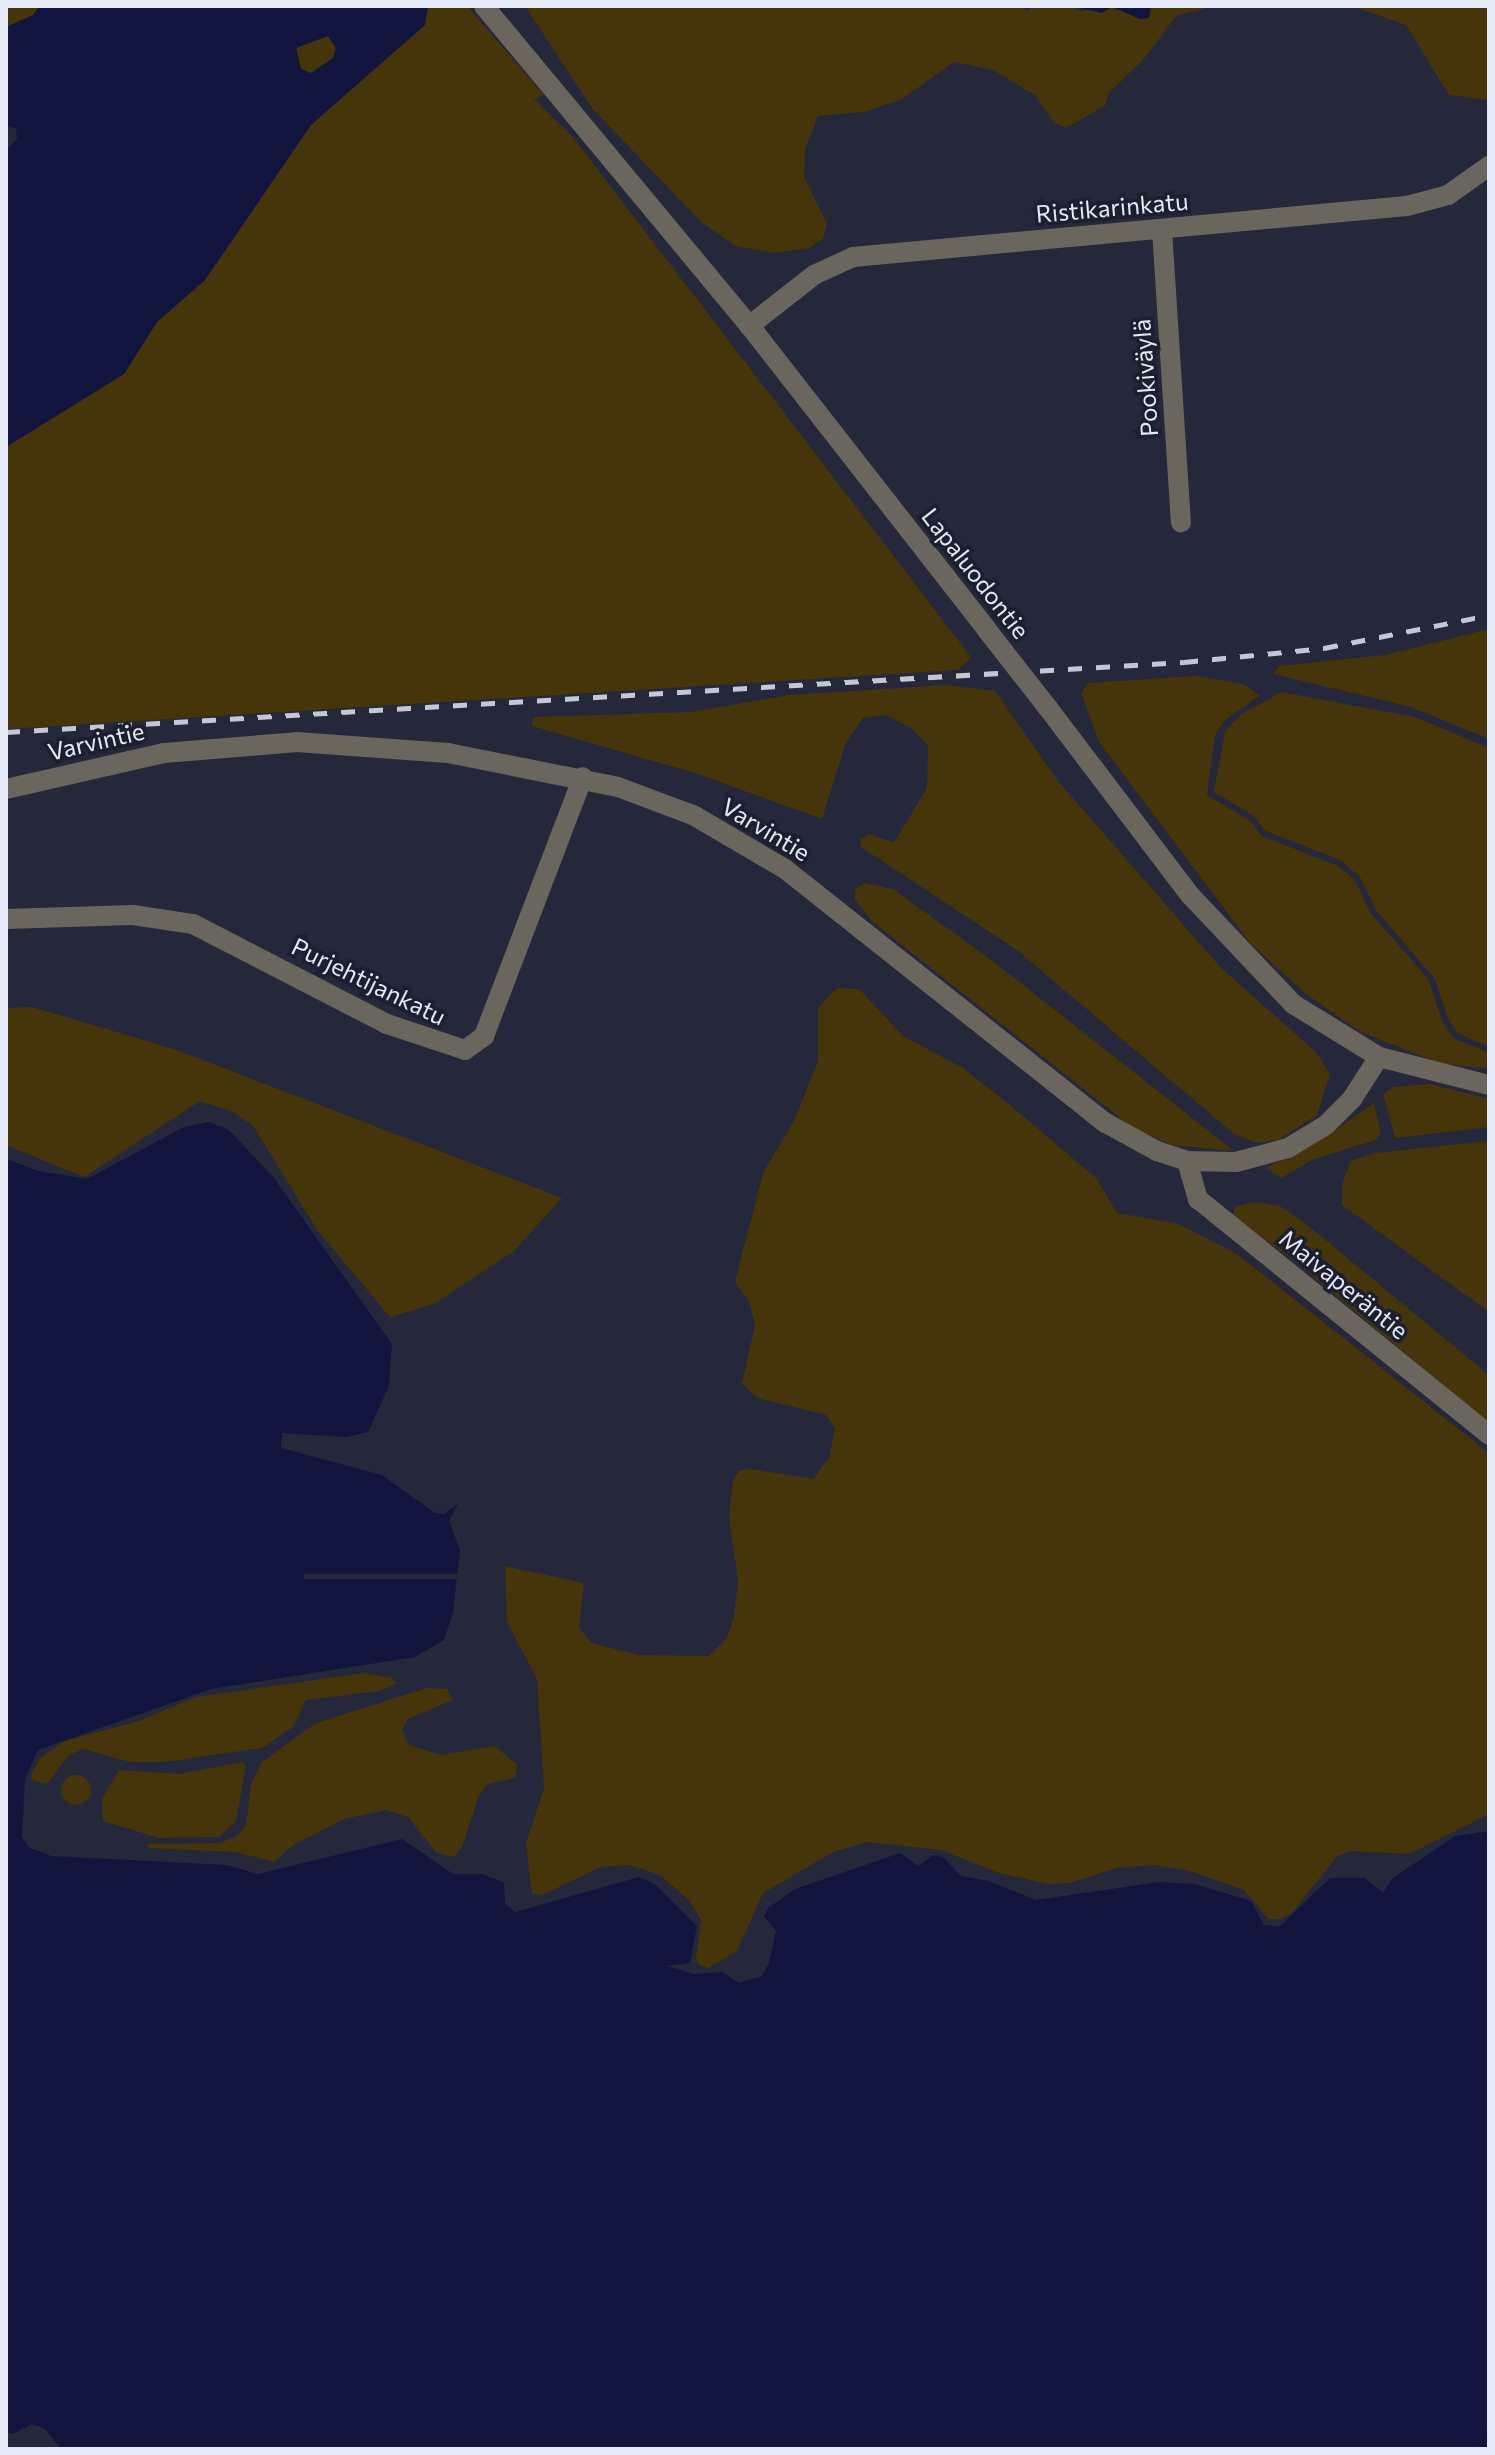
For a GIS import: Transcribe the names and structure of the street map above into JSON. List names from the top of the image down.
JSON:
{
  "streets": {
    "street": [
      "Ristikarinkatu",
      "Pookiväylä",
      "Lapaluodontie",
      "Varvintie",
      "Purjehtijankatu",
      "Maivaperäntie"
    ]
  },
  "crossings": [
    ["Ristikarinkatu", "Pookiväylä"],
    ["Ristikarinkatu", "Lapaluodontie"],
    ["Lapaluodontie", "Varvintie"],
    ["Varvintie", "Purjehtijankatu"],
    ["Varvintie", "Maivaperäntie"]
  ]
}
